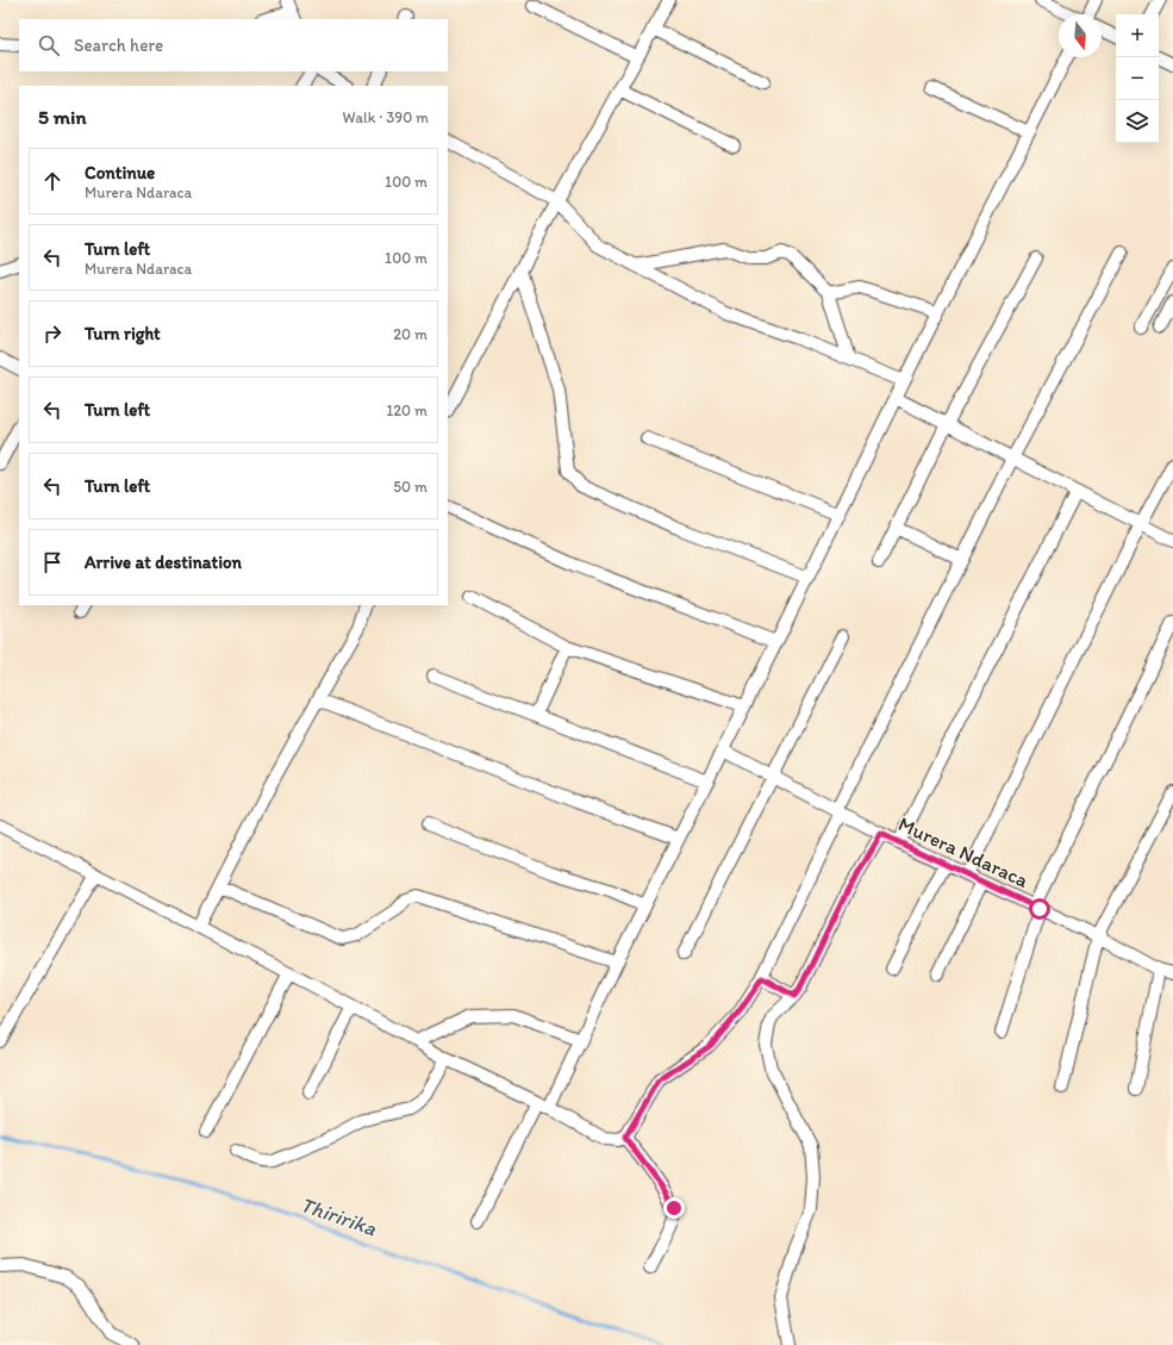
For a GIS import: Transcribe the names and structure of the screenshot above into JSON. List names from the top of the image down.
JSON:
{
  "streets": {
    "street": ["Murera Ndaraca"]
  },
  "water": ["Thiririka"],
  "north": "bottom",
  "page": {
    "map_buttons": ["+", "−"],
    "search": "Search here",
    "heading": ["5 min", "Walk · 390 m"],
    "list": [
      ["Continue", "Murera Ndaraca", "100 m"],
      ["Turn left", "Murera Ndaraca", "100 m"],
      ["Turn right", "20 m"],
      ["Turn left", "120 m"],
      ["Turn left", "50 m"],
      "Arrive at destination"
    ]
  }
}
